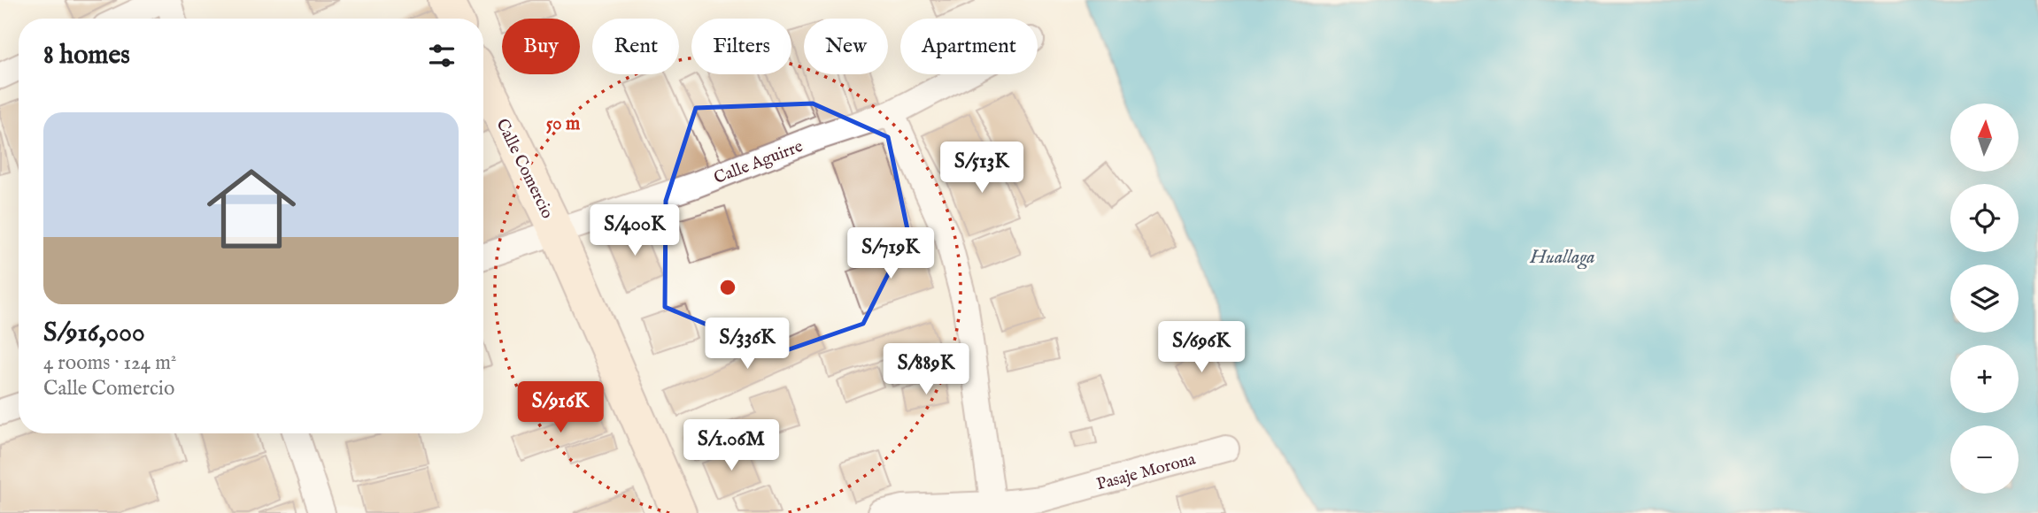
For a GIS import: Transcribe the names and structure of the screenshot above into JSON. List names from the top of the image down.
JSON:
{
  "streets": {
    "street": ["Calle Aguirre", "Calle Comercio", "Pasaje Morona"]
  },
  "crossings": [
    ["Calle Aguirre", "Calle Comercio"]
  ],
  "water": ["Huallaga"],
  "north": "top",
  "page": {
    "chip": [
      "Buy",
      "Rent",
      "Filters",
      "New",
      "Apartment"
    ],
    "heading": "8 homes",
    "list": [
      {
        "name": "S/916,000",
        "note": "4 rooms · 124 m² · Calle Comercio"
      }
    ],
    "map_buttons": ["+", "−"],
    "price": [
      "S/513K",
      "S/400K",
      "S/719K",
      "S/336K",
      "S/696K",
      "S/889K",
      "S/916K",
      "S/1.06M"
    ]
  },
  "rings": ["50 m"]
}
